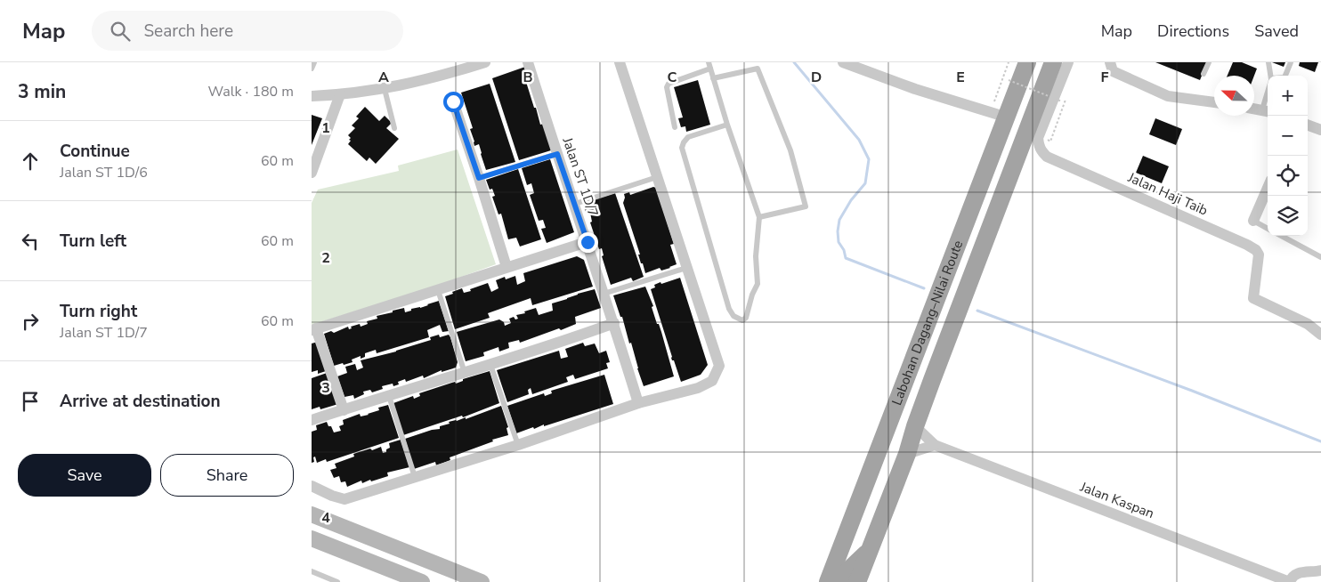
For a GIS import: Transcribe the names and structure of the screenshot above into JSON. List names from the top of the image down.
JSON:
{
  "streets": {
    "main road": ["Labohan Dagang–Nilai Route"],
    "street": ["Jalan ST 1D/7", "Jalan Haji Taib", "Jalan Kaspan"]
  },
  "north": "left",
  "page": {
    "header": "Map",
    "search": "Search here",
    "nav": ["Map", "Directions", "Saved"],
    "heading": ["3 min", "Walk · 180 m"],
    "map_buttons": ["+", "−"],
    "list": [
      ["Continue", "Jalan ST 1D/6", "60 m"],
      ["Turn left", "60 m"],
      ["Turn right", "Jalan ST 1D/7", "60 m"],
      "Arrive at destination"
    ],
    "buttons": ["Save", "Share"]
  },
  "grid": {
    "columns": [
      "A",
      "B",
      "C",
      "D",
      "E",
      "F"
    ],
    "rows": [
      "1",
      "2",
      "3",
      "4"
    ]
  }
}
